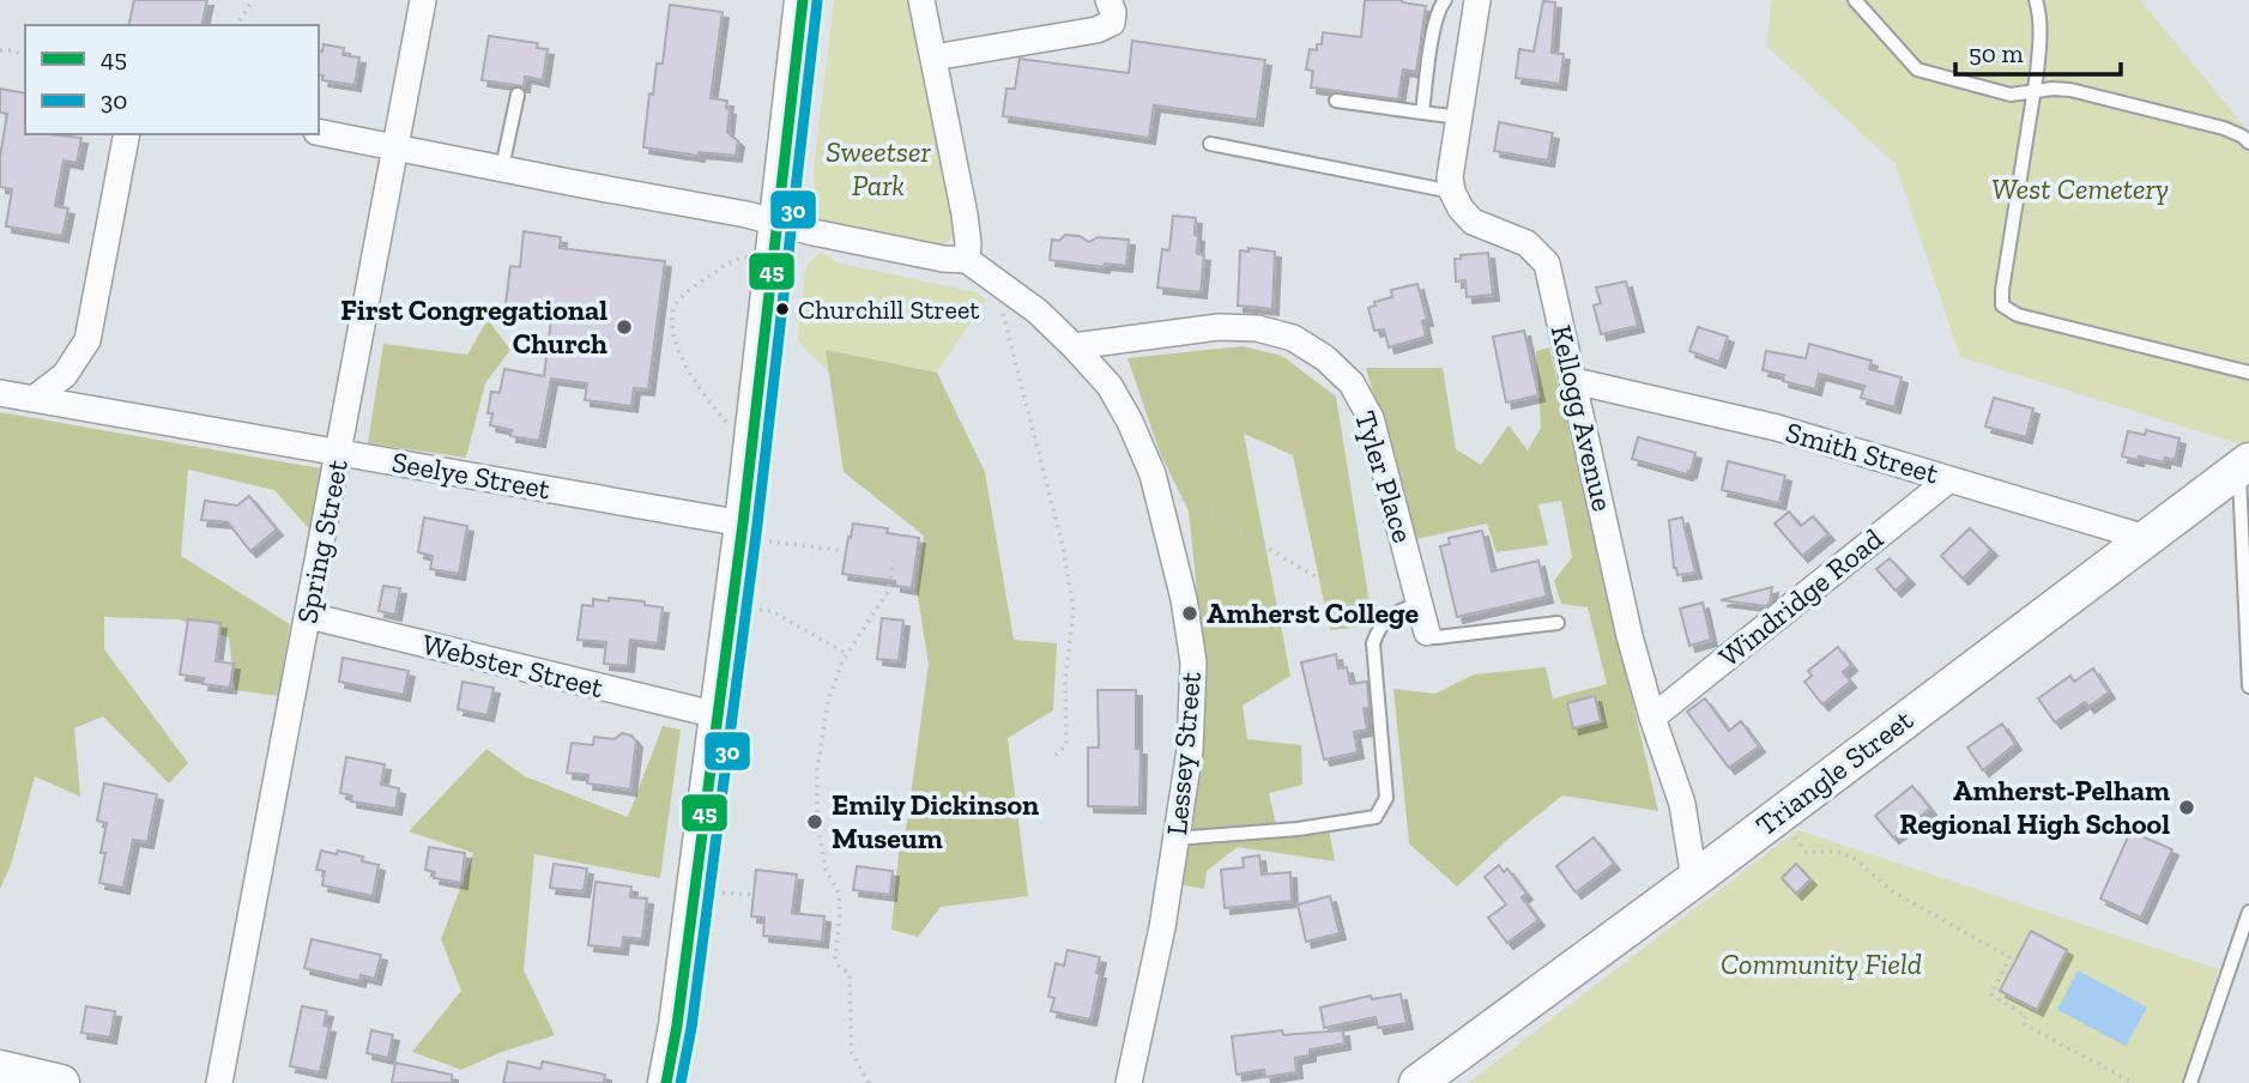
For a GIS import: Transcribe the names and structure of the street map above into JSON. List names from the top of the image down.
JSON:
{
  "streets": {
    "main road": ["Triangle Street"],
    "street": [
      "Kellogg Avenue",
      "Smith Street",
      "Seelye Street",
      "Tyler Place",
      "Spring Street",
      "Windridge Road",
      "Webster Street",
      "Lessey Street"
    ]
  },
  "crossings": [
    ["Kellogg Avenue", "Smith Street"],
    ["Kellogg Avenue", "Windridge Road"],
    ["Kellogg Avenue", "Triangle Street"],
    ["Smith Street", "Windridge Road"],
    ["Smith Street", "Triangle Street"],
    ["Seelye Street", "Spring Street"],
    ["Tyler Place", "Lessey Street"],
    ["Spring Street", "Webster Street"]
  ],
  "parks": ["Sweetser Park", "West Cemetery", "Community Field"],
  "places": [
    "Churchill Street",
    "First Congregational Church",
    "Amherst College",
    "Amherst-Pelham Regional High School",
    "Emily Dickinson Museum"
  ],
  "lines": ["transit line 45", "transit line 30"],
  "legend": ["45", "30"],
  "scale_bar": "50 m"
}
